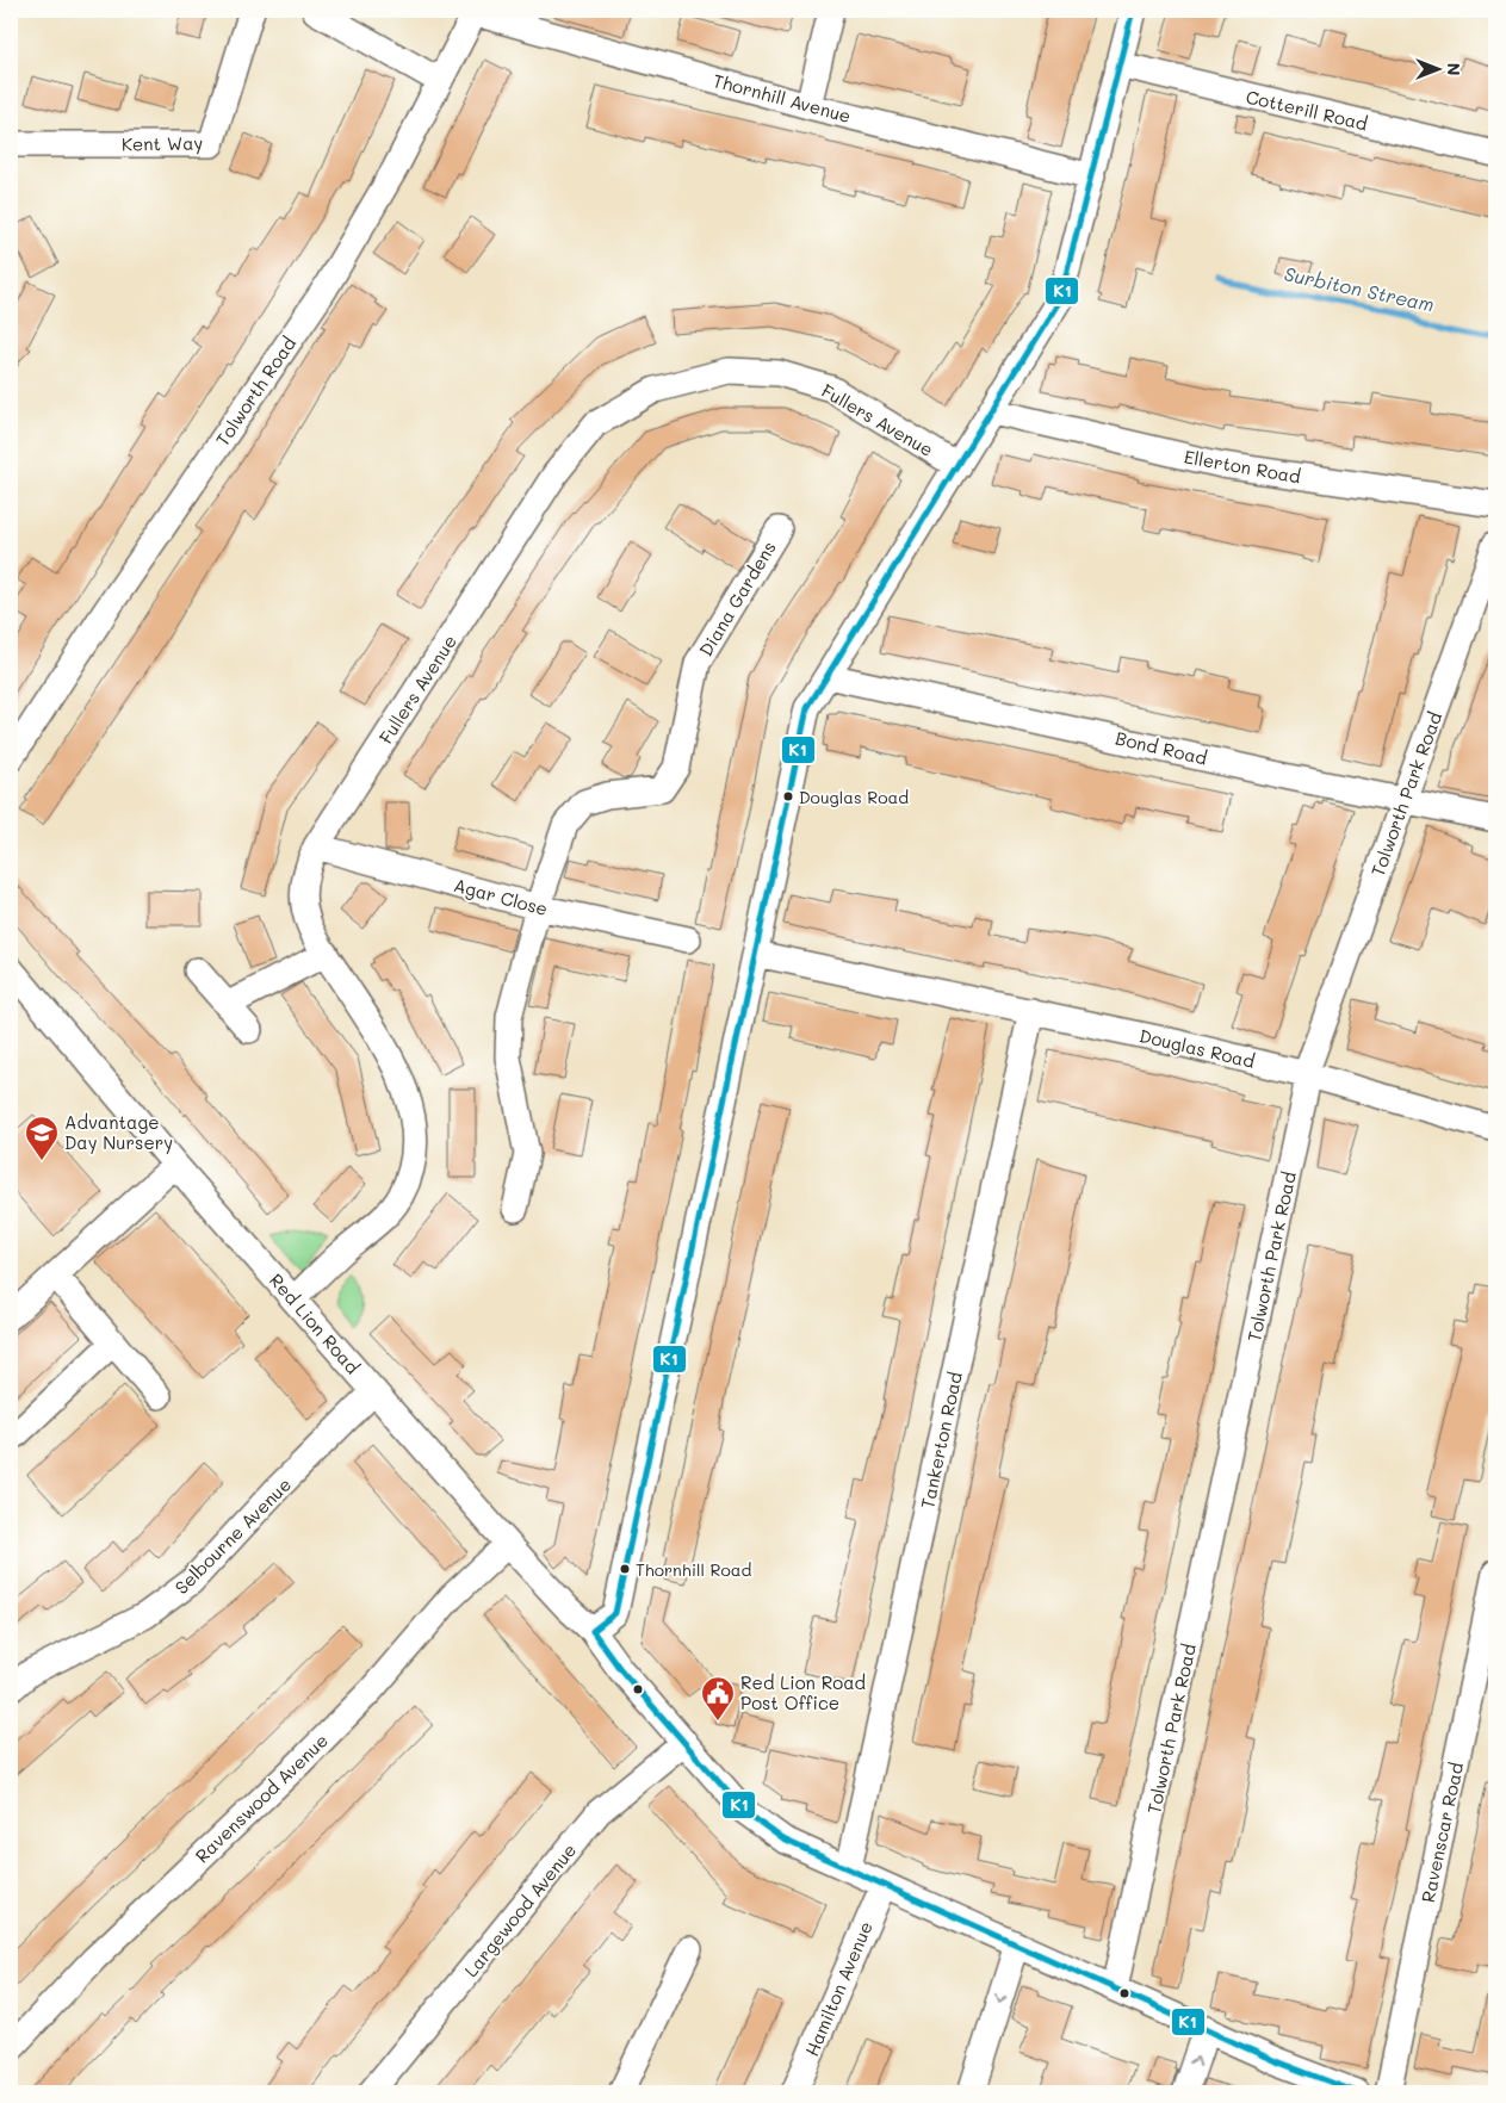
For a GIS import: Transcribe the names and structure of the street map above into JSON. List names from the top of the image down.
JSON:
{
  "streets": {
    "street": [
      "Thornhill Avenue",
      "Cotterill Road",
      "Kent Way",
      "Tolworth Road",
      "Fullers Avenue",
      "Ellerton Road",
      "Diana Gardens",
      "Bond Road",
      "Tolworth Park Road",
      "Agar Close",
      "Douglas Road",
      "Red Lion Road",
      "Tankerton Road",
      "Selbourne Avenue",
      "Ravenswood Avenue",
      "Ravenscar Road",
      "Largewood Avenue",
      "Hamilton Avenue"
    ]
  },
  "crossings": [
    ["Thornhill Avenue", "Tolworth Road"],
    ["Fullers Avenue", "Agar Close"],
    ["Fullers Avenue", "Red Lion Road"],
    ["Diana Gardens", "Agar Close"],
    ["Bond Road", "Tolworth Park Road"],
    ["Tolworth Park Road", "Douglas Road"],
    ["Tolworth Park Road", "Red Lion Road"],
    ["Douglas Road", "Tankerton Road"],
    ["Red Lion Road", "Tankerton Road"],
    ["Red Lion Road", "Selbourne Avenue"],
    ["Red Lion Road", "Ravenswood Avenue"],
    ["Red Lion Road", "Largewood Avenue"],
    ["Red Lion Road", "Hamilton Avenue"]
  ],
  "water": ["Surbiton Stream"],
  "places": {
    "other": ["Douglas Road", "Thornhill Road"],
    "school or university": ["Advantage Day Nursery"],
    "public building": ["Red Lion Road Post Office"]
  },
  "lines": ["transit line K1"],
  "north": "right"
}
